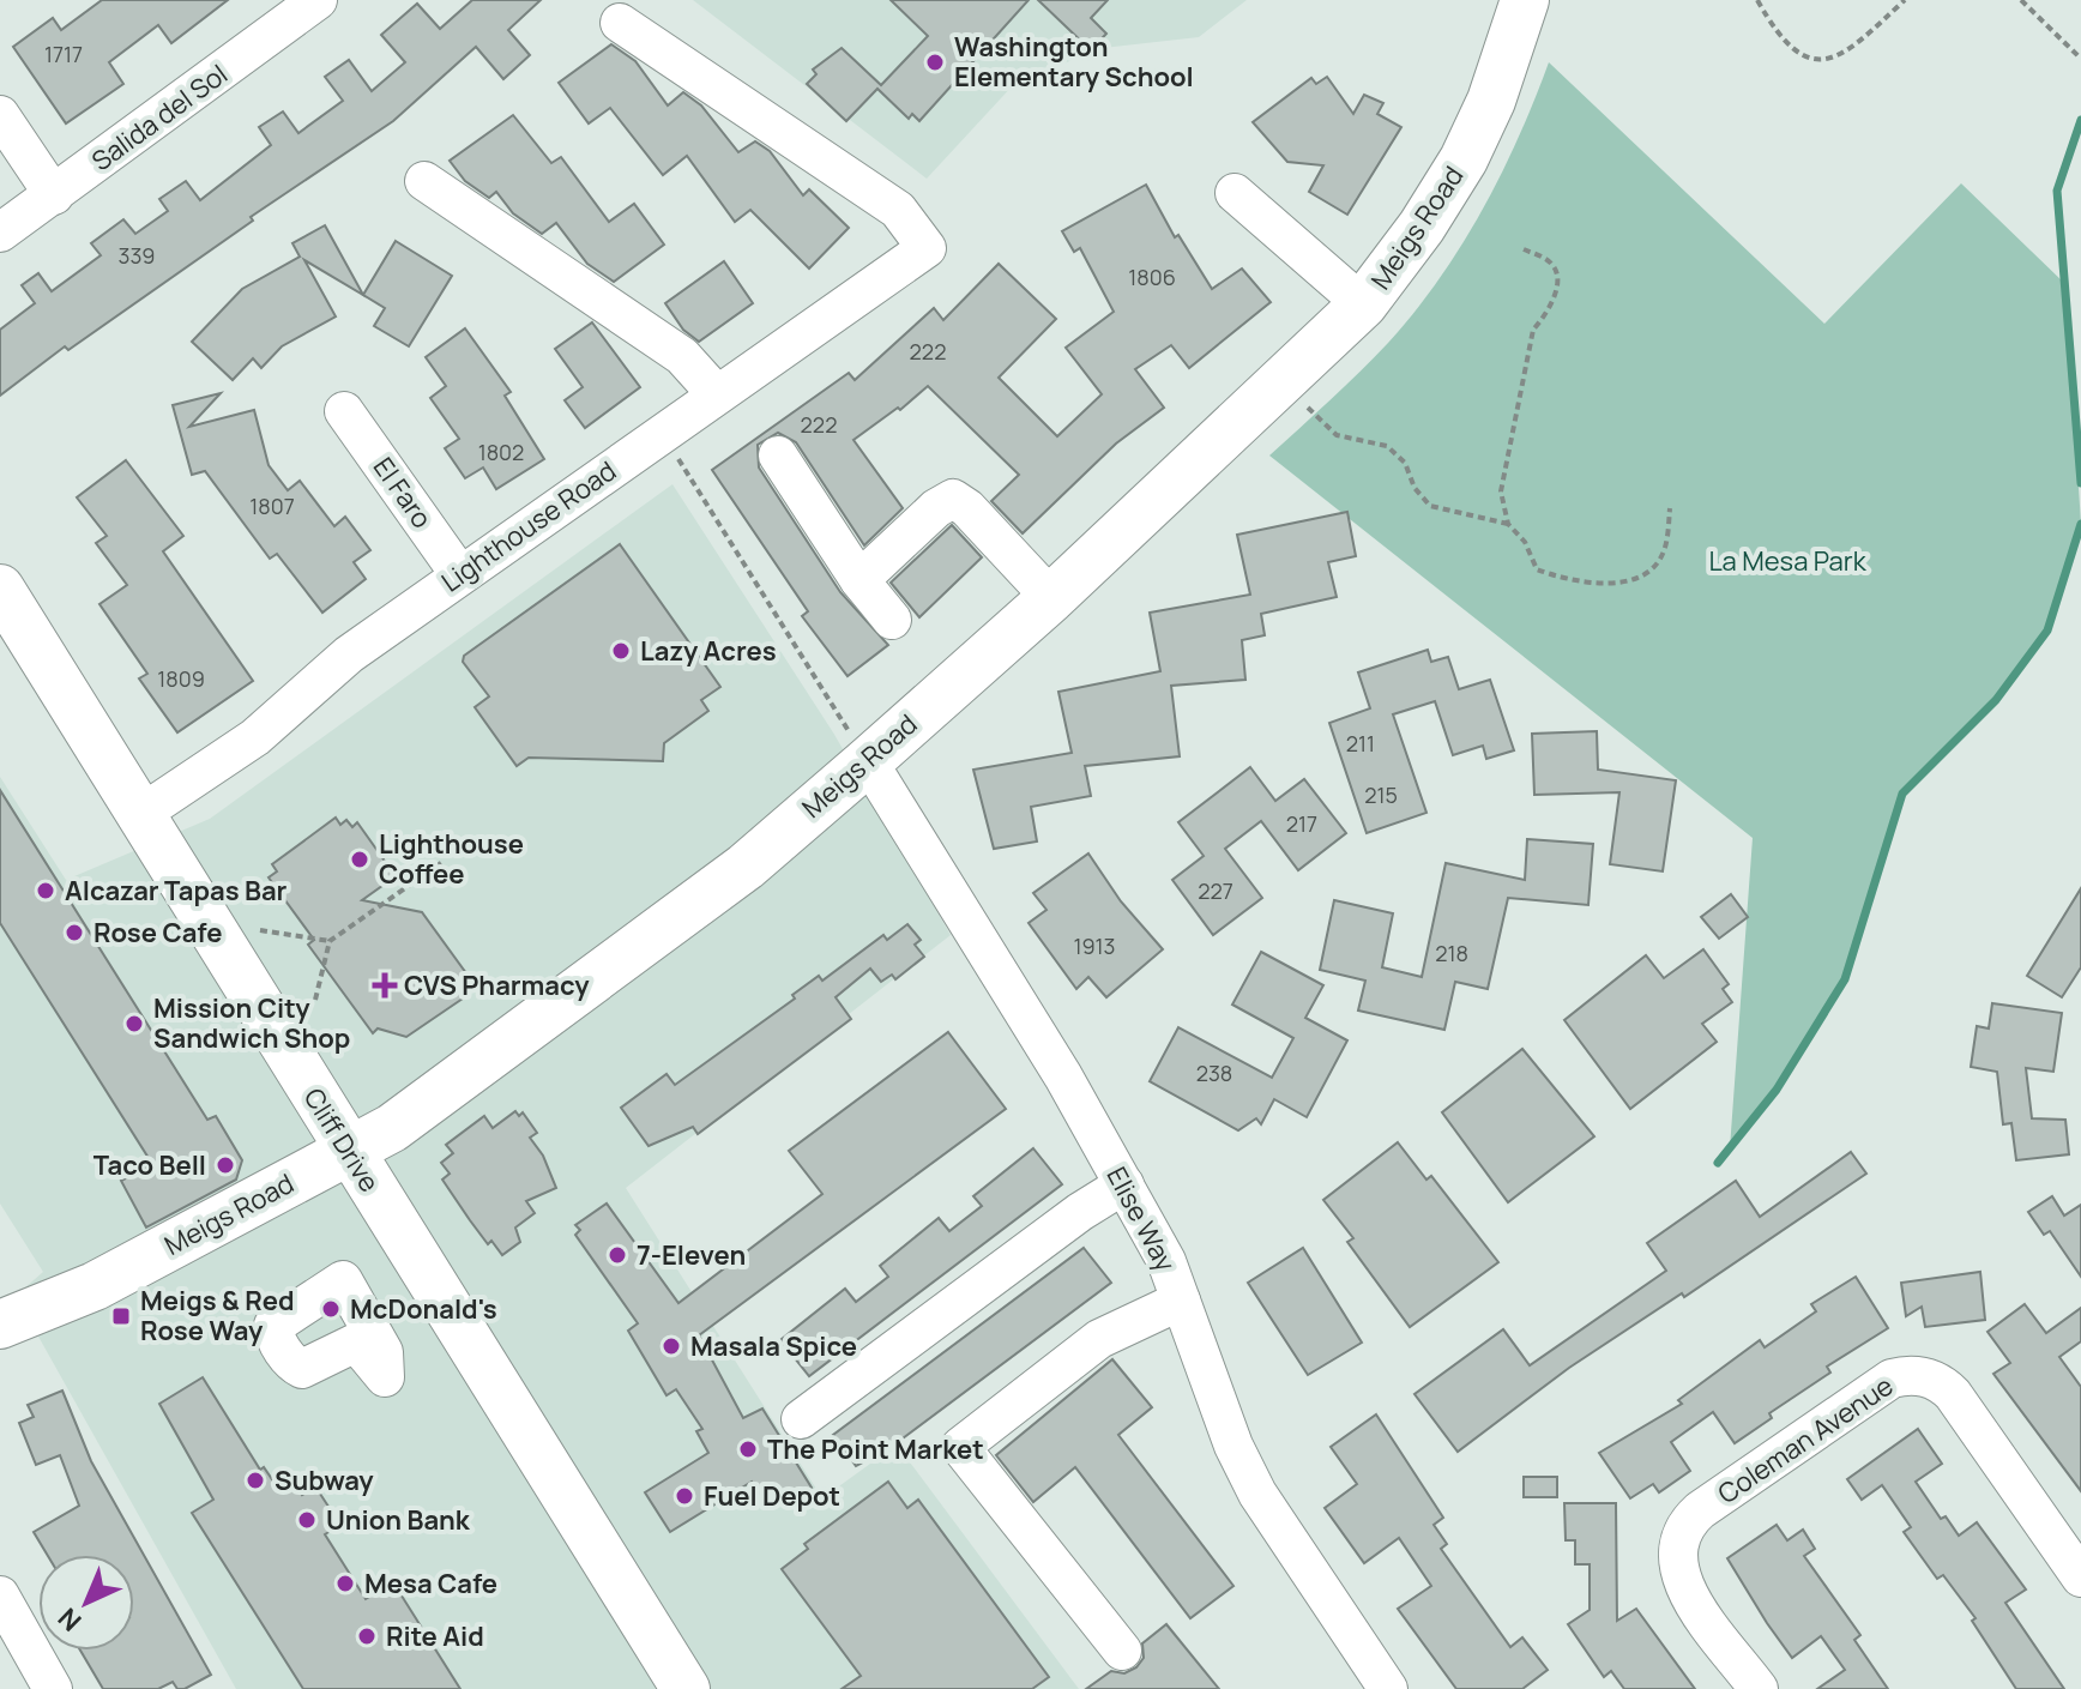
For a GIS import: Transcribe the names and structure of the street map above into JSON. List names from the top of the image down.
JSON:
{
  "streets": {
    "main road": ["Meigs Road", "Cliff Drive"],
    "street": [
      "Salida del Sol",
      "El Faro",
      "Lighthouse Road",
      "Elise Way",
      "Coleman Avenue"
    ]
  },
  "crossings": [
    ["Meigs Road", "Cliff Drive"],
    ["Meigs Road", "Elise Way"],
    ["El Faro", "Lighthouse Road"],
    ["Lighthouse Road", "Cliff Drive"]
  ],
  "parks": ["La Mesa Park"],
  "places": {
    "other": [
      "Washington Elementary School",
      "Lazy Acres",
      "Lighthouse Coffee",
      "Alcazar Tapas Bar",
      "Rose Cafe",
      "Mission City Sandwich Shop",
      "Taco Bell",
      "7-Eleven",
      "McDonald's",
      "Masala Spice",
      "The Point Market",
      "Subway",
      "Fuel Depot",
      "Union Bank",
      "Mesa Cafe",
      "Rite Aid"
    ],
    "health": ["CVS Pharmacy"],
    "transit": ["Meigs & Red Rose Way"]
  },
  "house_numbers": [
    "1717",
    "339",
    "1806",
    "222",
    "222",
    "1802",
    "1807",
    "1809",
    "211",
    "215",
    "217",
    "227",
    "1913",
    "218",
    "238"
  ],
  "north": "bottom left"
}
